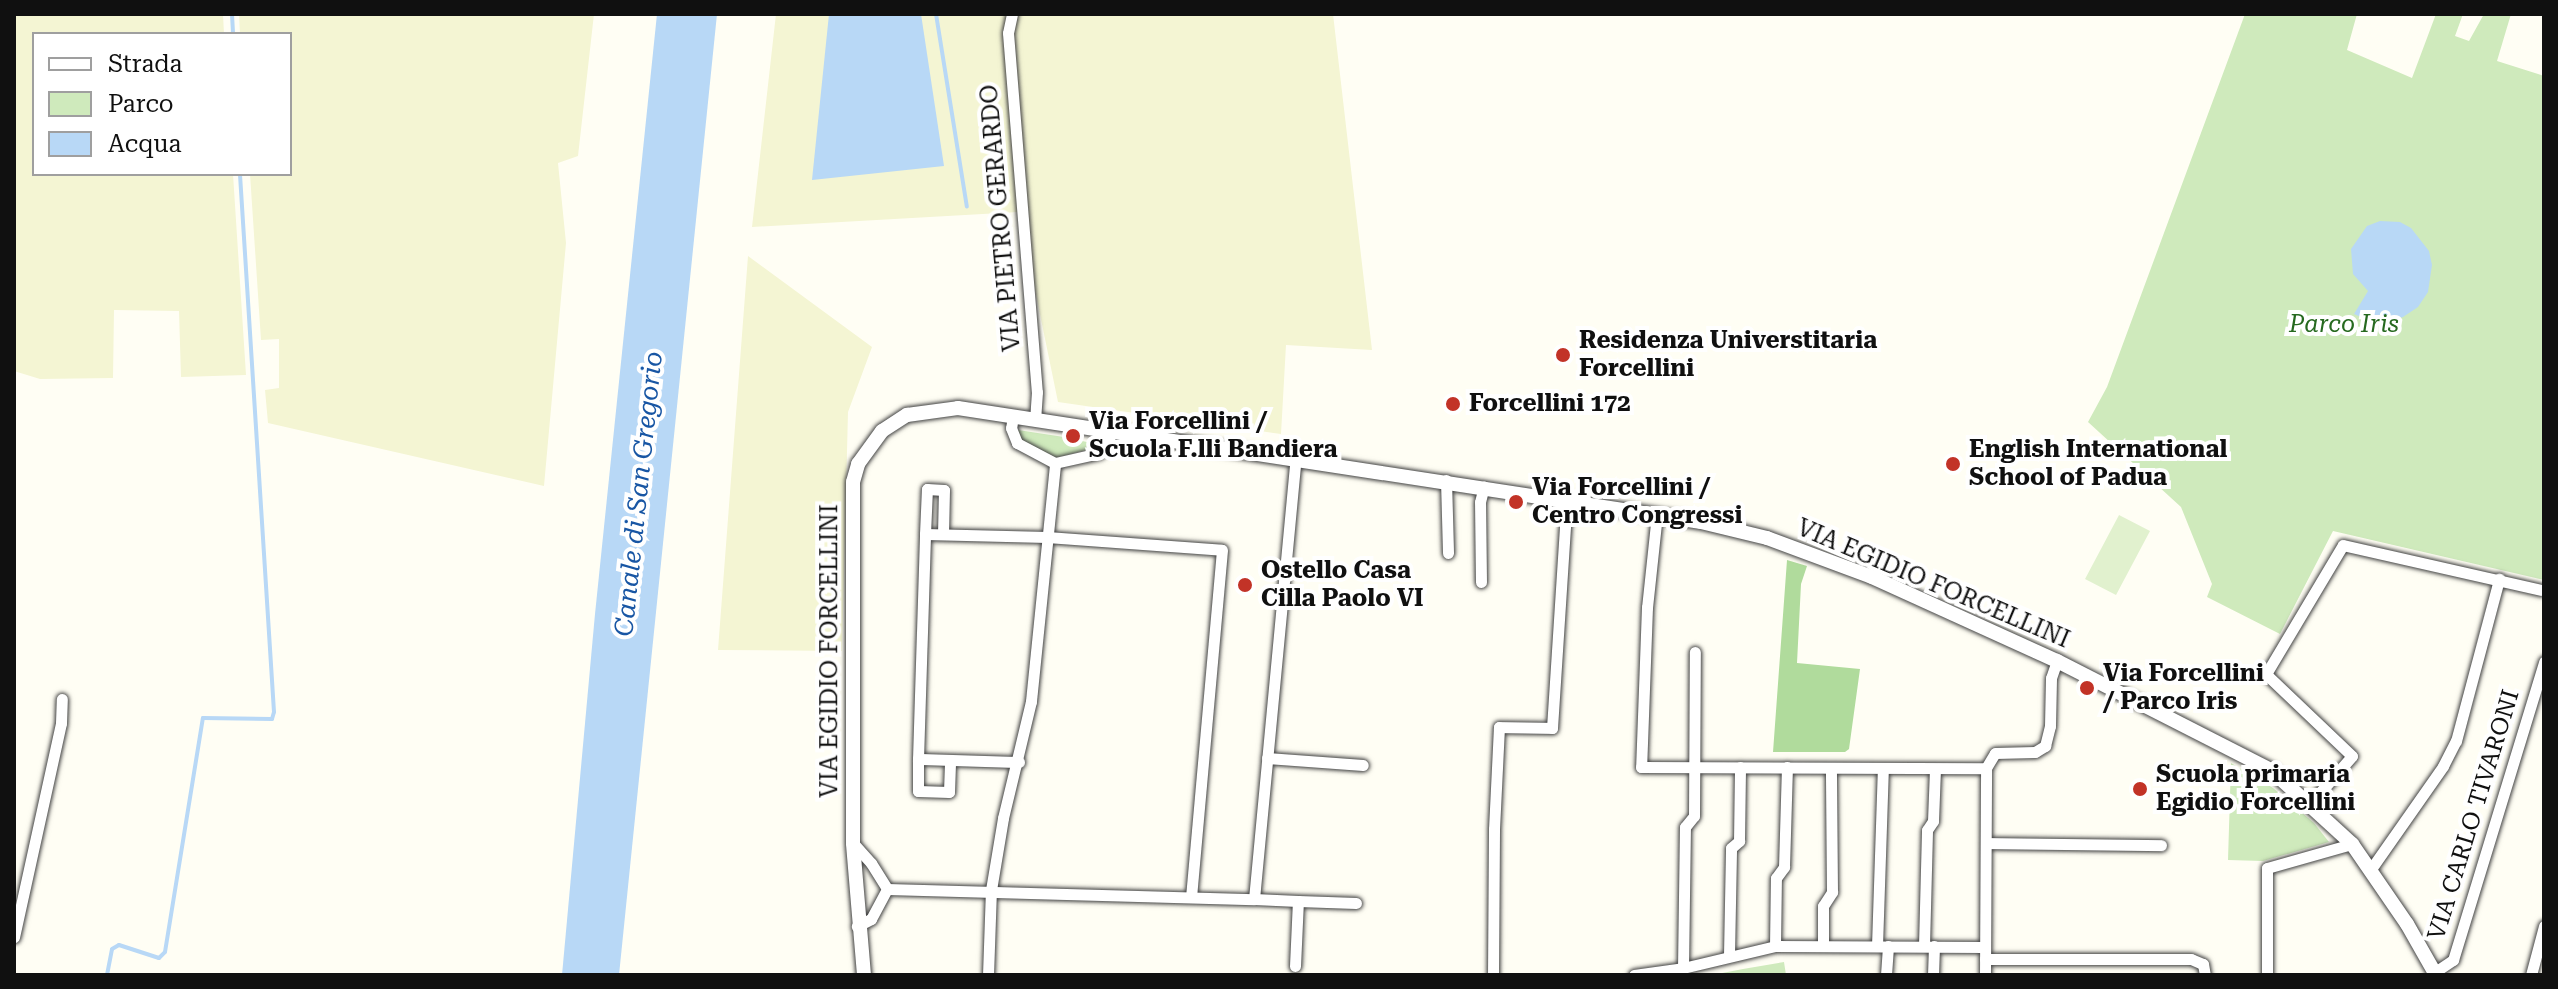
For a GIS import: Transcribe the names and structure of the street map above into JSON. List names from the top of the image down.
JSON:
{
  "streets": {
    "street": ["VIA PIETRO GERARDO", "VIA EGIDIO FORCELLINI", "VIA CARLO TIVARONI"]
  },
  "crossings": [
    ["VIA PIETRO GERARDO", "VIA EGIDIO FORCELLINI"],
    ["VIA EGIDIO FORCELLINI", "VIA CARLO TIVARONI"]
  ],
  "water": ["Canale di San Gregorio"],
  "parks": ["Parco Iris"],
  "places": [
    "Residenza Universtitaria Forcellini",
    "Forcellini 172",
    "Via Forcellini / Scuola F.lli Bandiera",
    "English International School of Padua",
    "Via Forcellini / Centro Congressi",
    "Ostello Casa Cilla Paolo VI",
    "Via Forcellini / Parco Iris",
    "Scuola primaria Egidio Forcellini"
  ],
  "legend": ["Strada", "Parco", "Acqua"]
}
